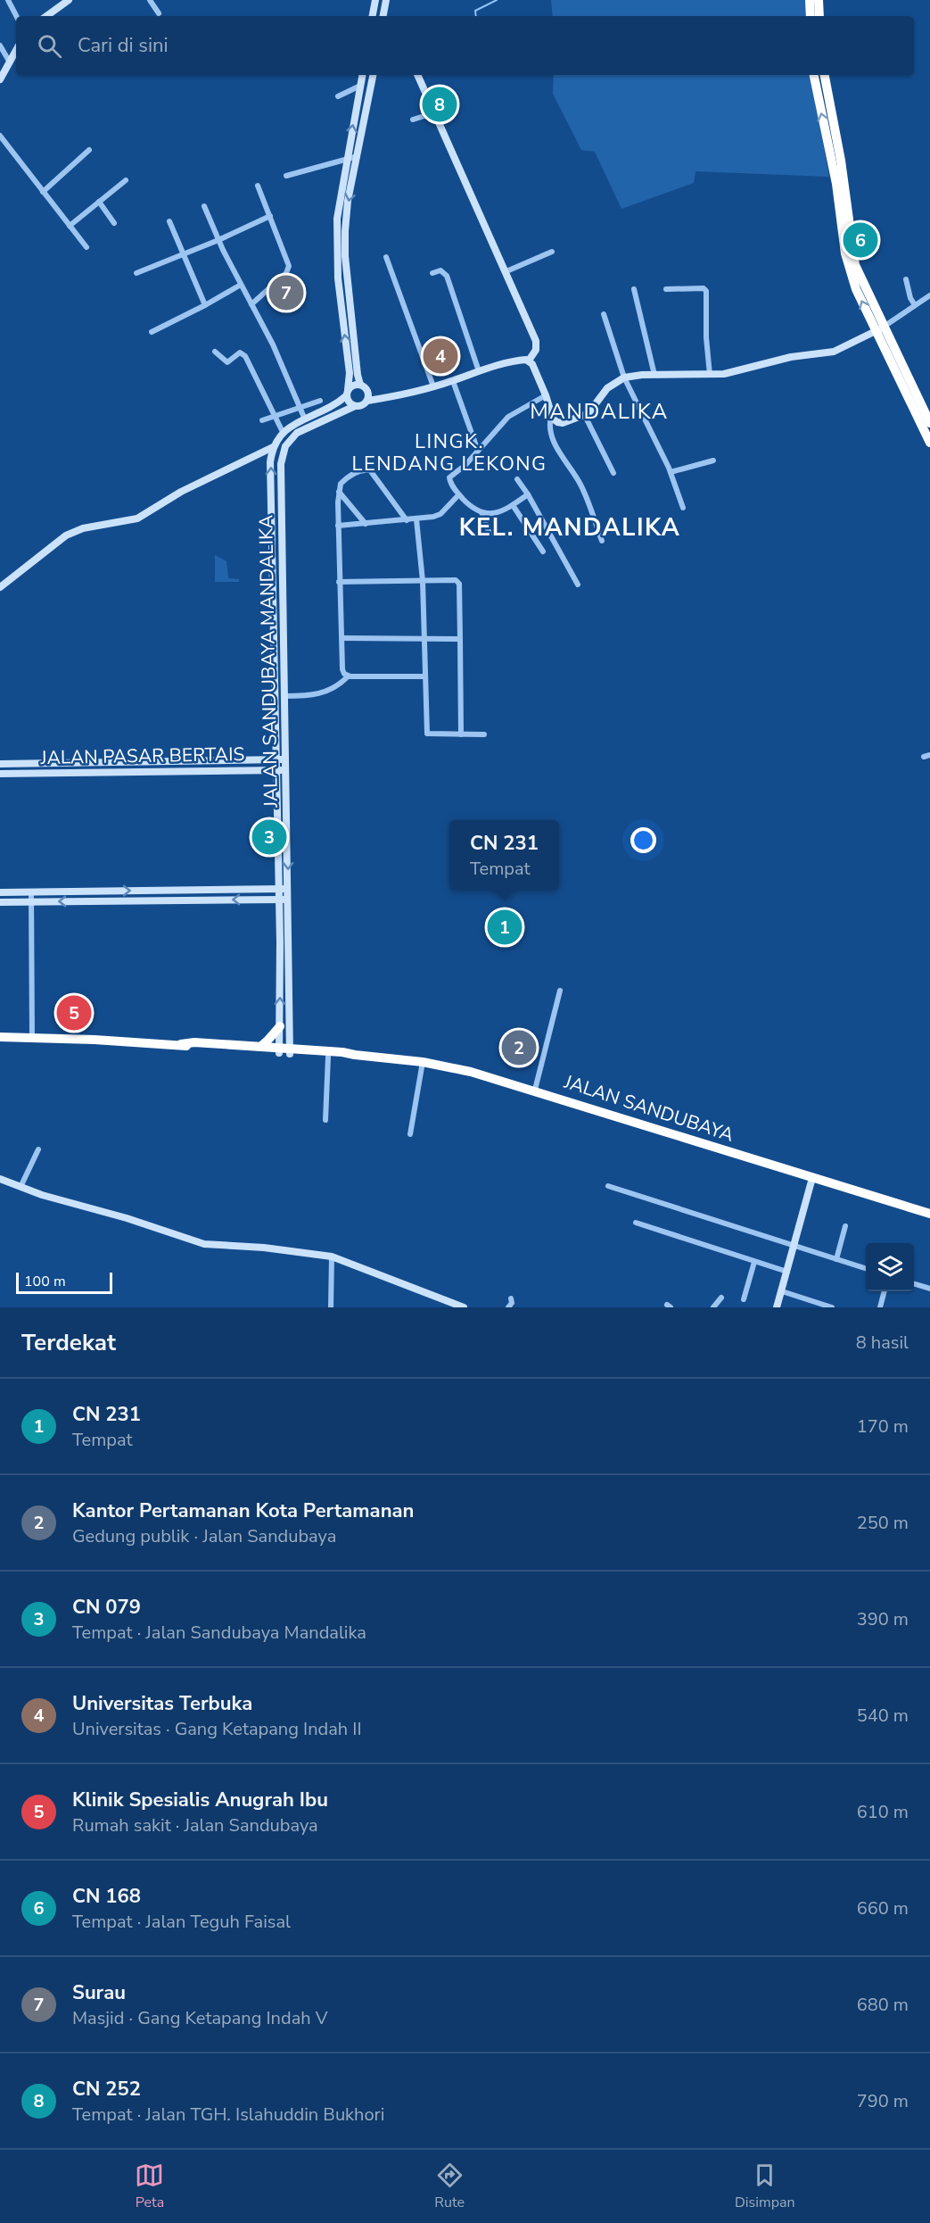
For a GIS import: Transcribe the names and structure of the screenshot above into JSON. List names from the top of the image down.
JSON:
{
  "streets": {
    "highway": ["JALAN SANDUBAYA"],
    "main road": ["JALAN SANDUBAYA MANDALIKA", "JALAN PASAR BERTAIS"]
  },
  "crossings": [
    ["JALAN SANDUBAYA MANDALIKA", "JALAN PASAR BERTAIS"],
    ["JALAN SANDUBAYA MANDALIKA", "JALAN SANDUBAYA"]
  ],
  "districts": ["MANDALIKA", "LINGK. LENDANG LEKONG", "KEL. MANDALIKA"],
  "scale_bar": "100 m",
  "page": {
    "search": "Cari di sini",
    "pins": [
      "8",
      "6",
      "7",
      "4",
      "3",
      "1",
      "5",
      "2"
    ],
    "popup": ["CN 231", "Tempat"],
    "scale": "100 m",
    "heading": ["Terdekat", "8 hasil"],
    "list": [
      {
        "mark": "1",
        "name": "CN 231",
        "note": "Tempat",
        "value": "170 m"
      },
      {
        "mark": "2",
        "name": "Kantor Pertamanan Kota Pertamanan",
        "note": "Gedung publik · Jalan Sandubaya",
        "value": "250 m"
      },
      {
        "mark": "3",
        "name": "CN 079",
        "note": "Tempat · Jalan Sandubaya Mandalika",
        "value": "390 m"
      },
      {
        "mark": "4",
        "name": "Universitas Terbuka",
        "note": "Universitas · Gang Ketapang Indah II",
        "value": "540 m"
      },
      {
        "mark": "5",
        "name": "Klinik Spesialis Anugrah Ibu",
        "note": "Rumah sakit · Jalan Sandubaya",
        "value": "610 m"
      },
      {
        "mark": "6",
        "name": "CN 168",
        "note": "Tempat · Jalan Teguh Faisal",
        "value": "660 m"
      },
      {
        "mark": "7",
        "name": "Surau",
        "note": "Masjid · Gang Ketapang Indah V",
        "value": "680 m"
      },
      {
        "mark": "8",
        "name": "CN 252",
        "note": "Tempat · Jalan TGH. Islahuddin Bukhori",
        "value": "790 m"
      }
    ],
    "nav": ["Peta", "Rute", "Disimpan"]
  }
}
